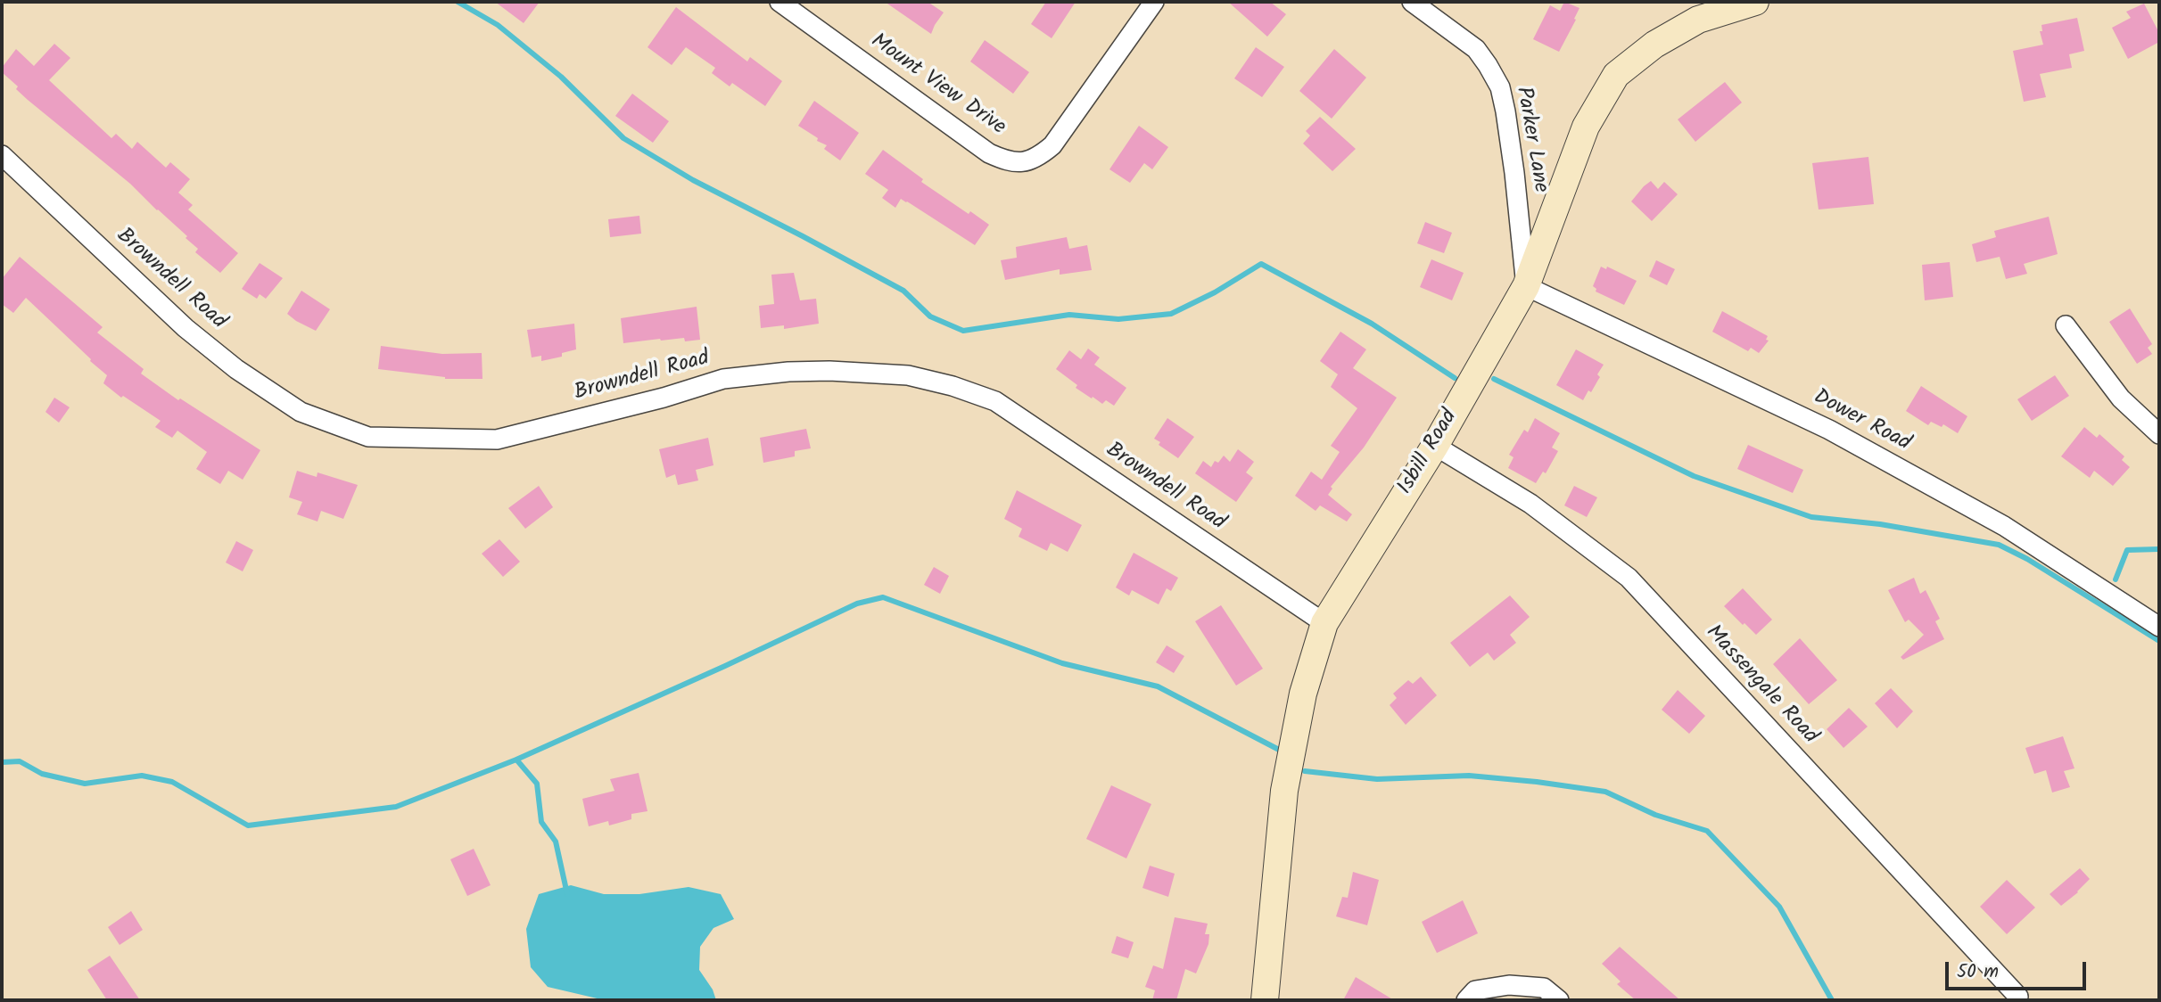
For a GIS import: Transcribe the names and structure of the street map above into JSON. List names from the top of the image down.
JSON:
{
  "streets": {
    "street": [
      "Mount View Drive",
      "Parker Lane",
      "Browndell Road",
      "Dower Road",
      "Isbill Road",
      "Massengale Road"
    ]
  },
  "crossings": [
    ["Parker Lane", "Dower Road"],
    ["Parker Lane", "Isbill Road"],
    ["Browndell Road", "Isbill Road"],
    ["Dower Road", "Isbill Road"],
    ["Isbill Road", "Massengale Road"]
  ],
  "scale_bar": "50 m"
}
